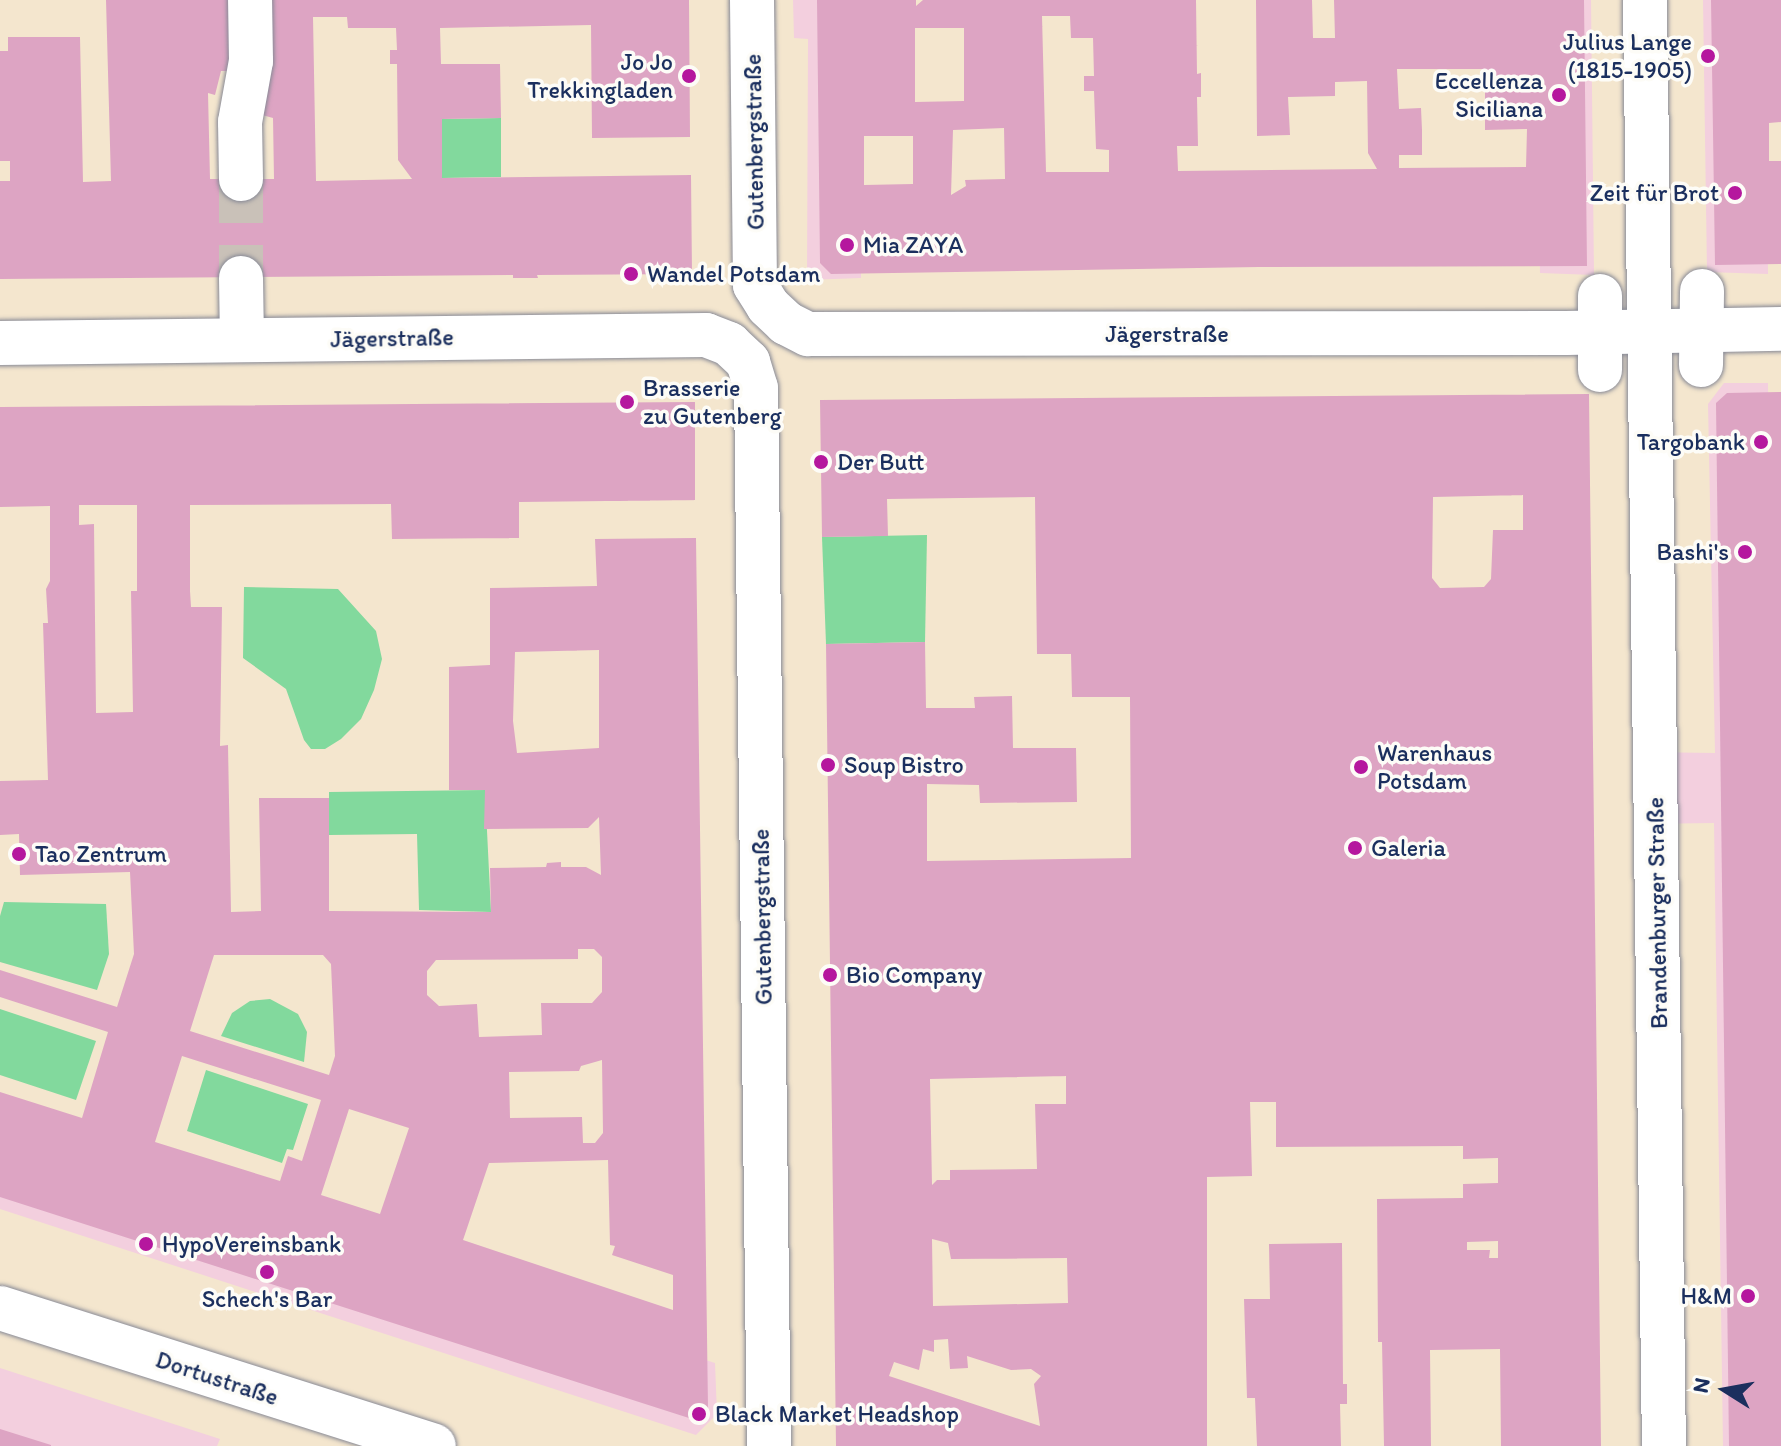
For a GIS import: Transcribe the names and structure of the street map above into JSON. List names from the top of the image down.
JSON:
{
  "streets": {
    "street": [
      "Gutenbergstraße",
      "Jägerstraße",
      "Brandenburger Straße",
      "Dortustraße"
    ]
  },
  "crossings": [
    ["Gutenbergstraße", "Jägerstraße"],
    ["Jägerstraße", "Brandenburger Straße"]
  ],
  "places": [
    "Julius Lange (1815-1905)",
    "Jo Jo Trekkingladen",
    "Eccellenza Siciliana",
    "Zeit für Brot",
    "Mia ZAYA",
    "Wandel Potsdam",
    "Brasserie zu Gutenberg",
    "Targobank",
    "Der Butt",
    "Bashi's",
    "Soup Bistro",
    "Warenhaus Potsdam",
    "Galeria",
    "Tao Zentrum",
    "Bio Company",
    "HypoVereinsbank",
    "Schech's Bar",
    "H&M",
    "Black Market Headshop"
  ],
  "north": "left"
}
